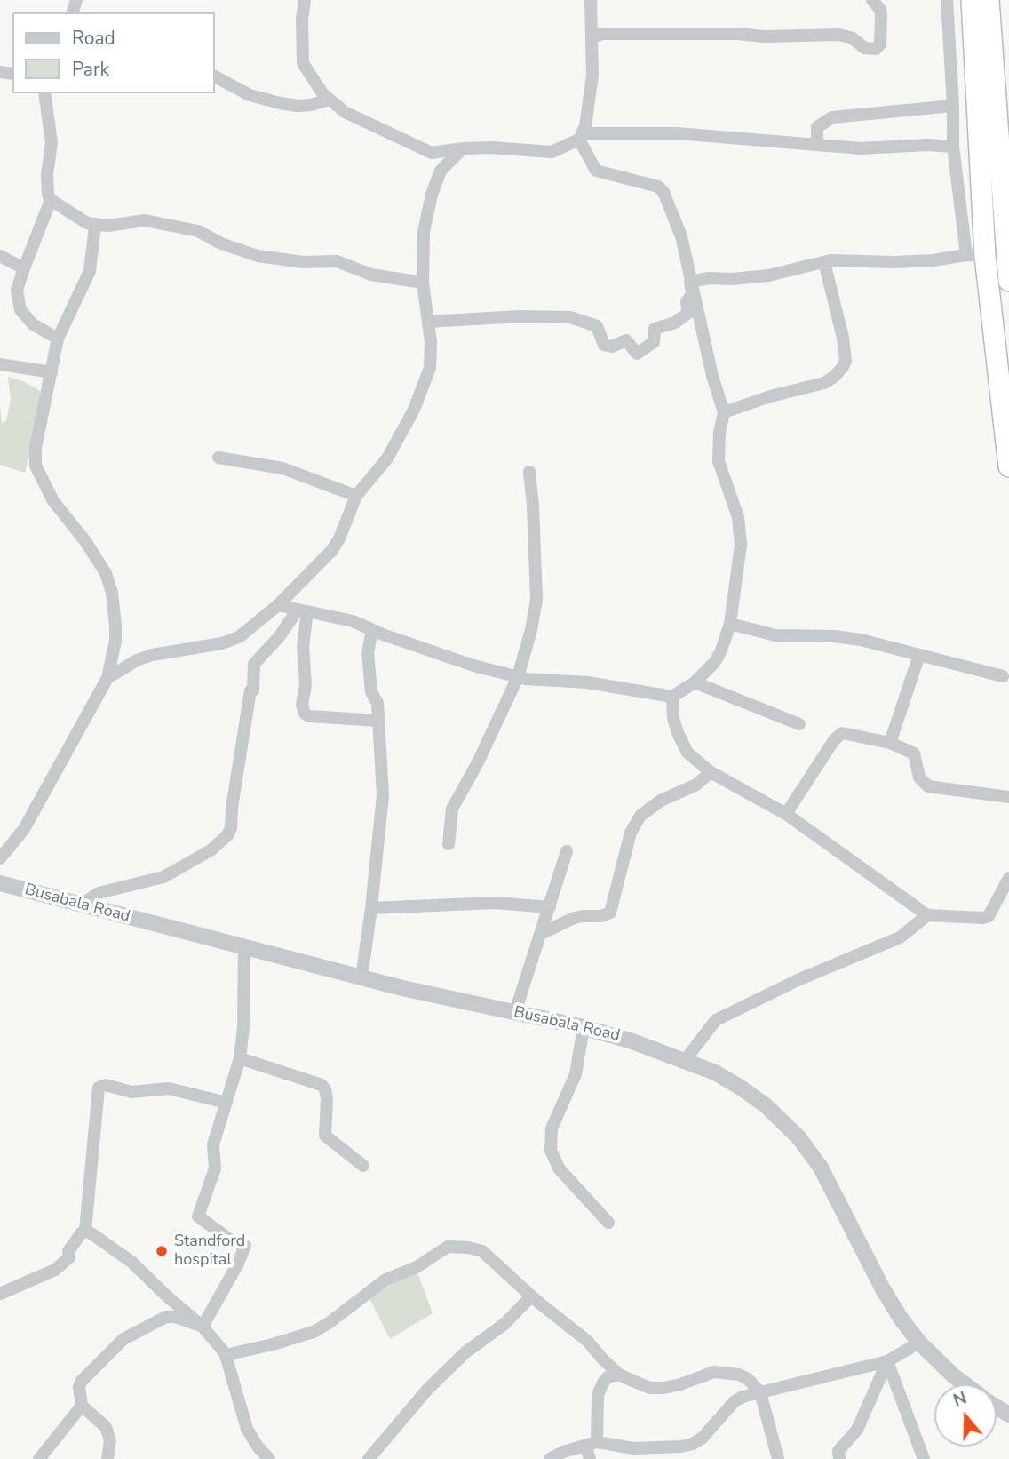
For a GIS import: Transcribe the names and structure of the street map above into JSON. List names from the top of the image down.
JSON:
{
  "streets": {
    "street": ["Busabala Road"]
  },
  "places": ["Standford hospital"],
  "legend": ["Road", "Park"],
  "north": "top"
}
